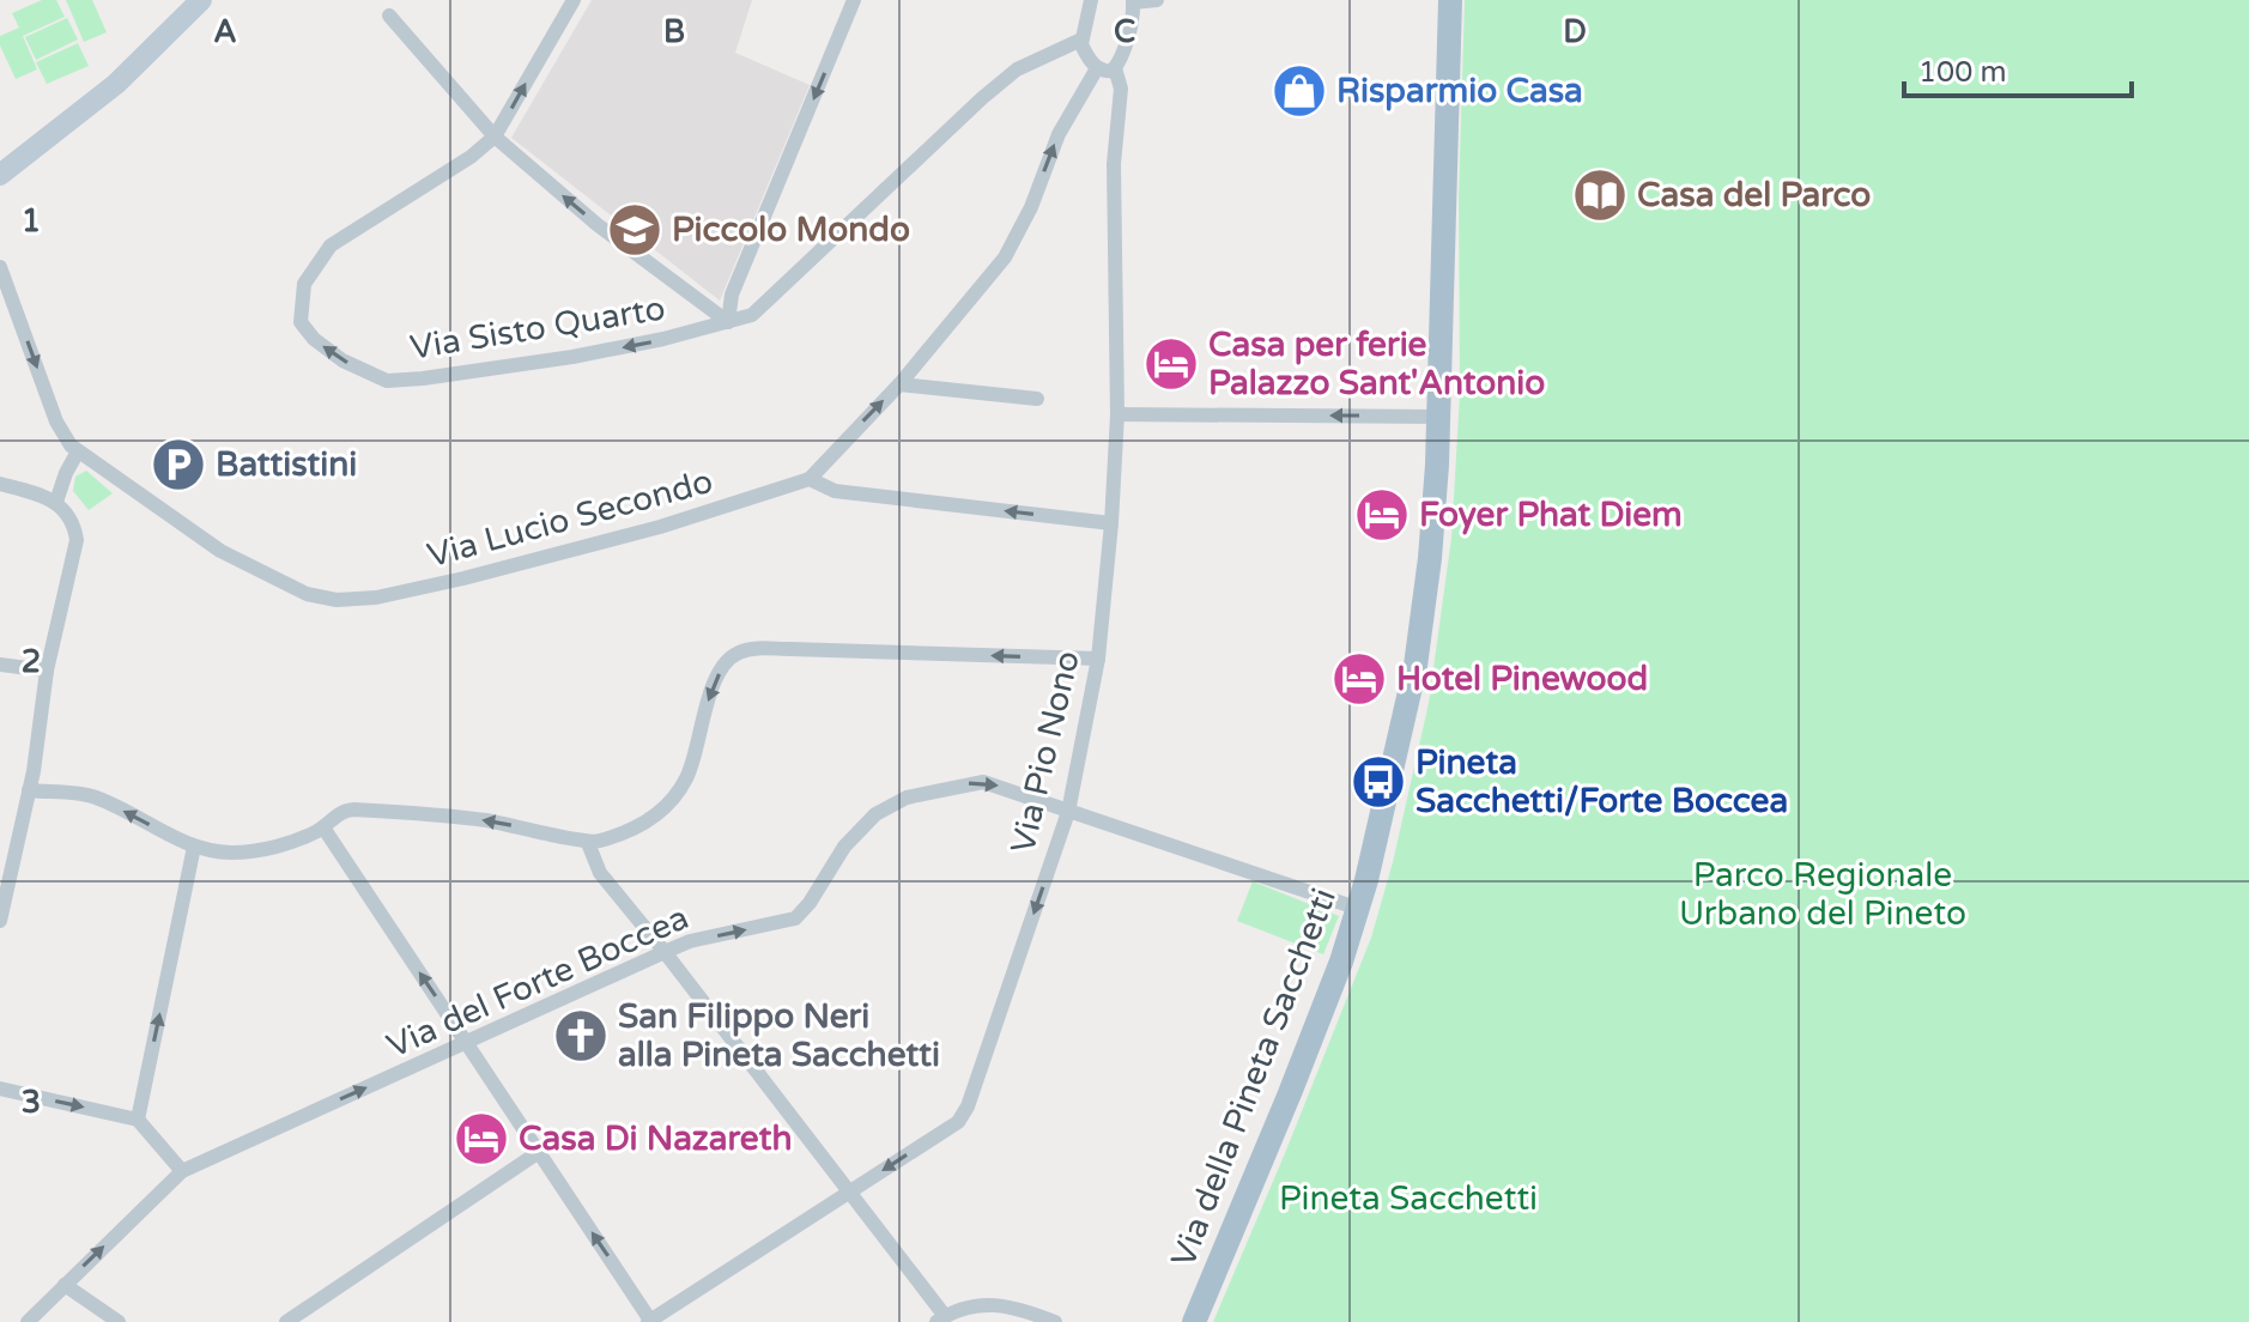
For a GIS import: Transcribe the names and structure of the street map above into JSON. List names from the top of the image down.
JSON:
{
  "streets": {
    "main road": ["Via della Pineta Sacchetti"],
    "street": [
      "Via Sisto Quarto",
      "Via Lucio Secondo",
      "Via Pio Nono",
      "Via del Forte Boccea"
    ]
  },
  "crossings": [
    ["Via Pio Nono", "Via del Forte Boccea"],
    ["Via del Forte Boccea", "Via della Pineta Sacchetti"]
  ],
  "one_way": ["Via del Forte Boccea"],
  "parks": ["Parco Regionale Urbano del Pineto", "Pineta Sacchetti"],
  "places": {
    "shop": ["Risparmio Casa"],
    "library": ["Casa del Parco"],
    "school or university": ["Piccolo Mondo"],
    "hotel": [
      "Casa per ferie Palazzo Sant'Antonio",
      "Foyer Phat Diem",
      "Hotel Pinewood",
      "Casa Di Nazareth"
    ],
    "parking": ["Battistini"],
    "bus stop": ["Pineta Sacchetti/Forte Boccea"],
    "church": ["San Filippo Neri alla Pineta Sacchetti"]
  },
  "scale_bar": "100 m",
  "grid": {
    "columns": [
      "A",
      "B",
      "C",
      "D"
    ],
    "rows": ["1", "2", "3"]
  }
}
